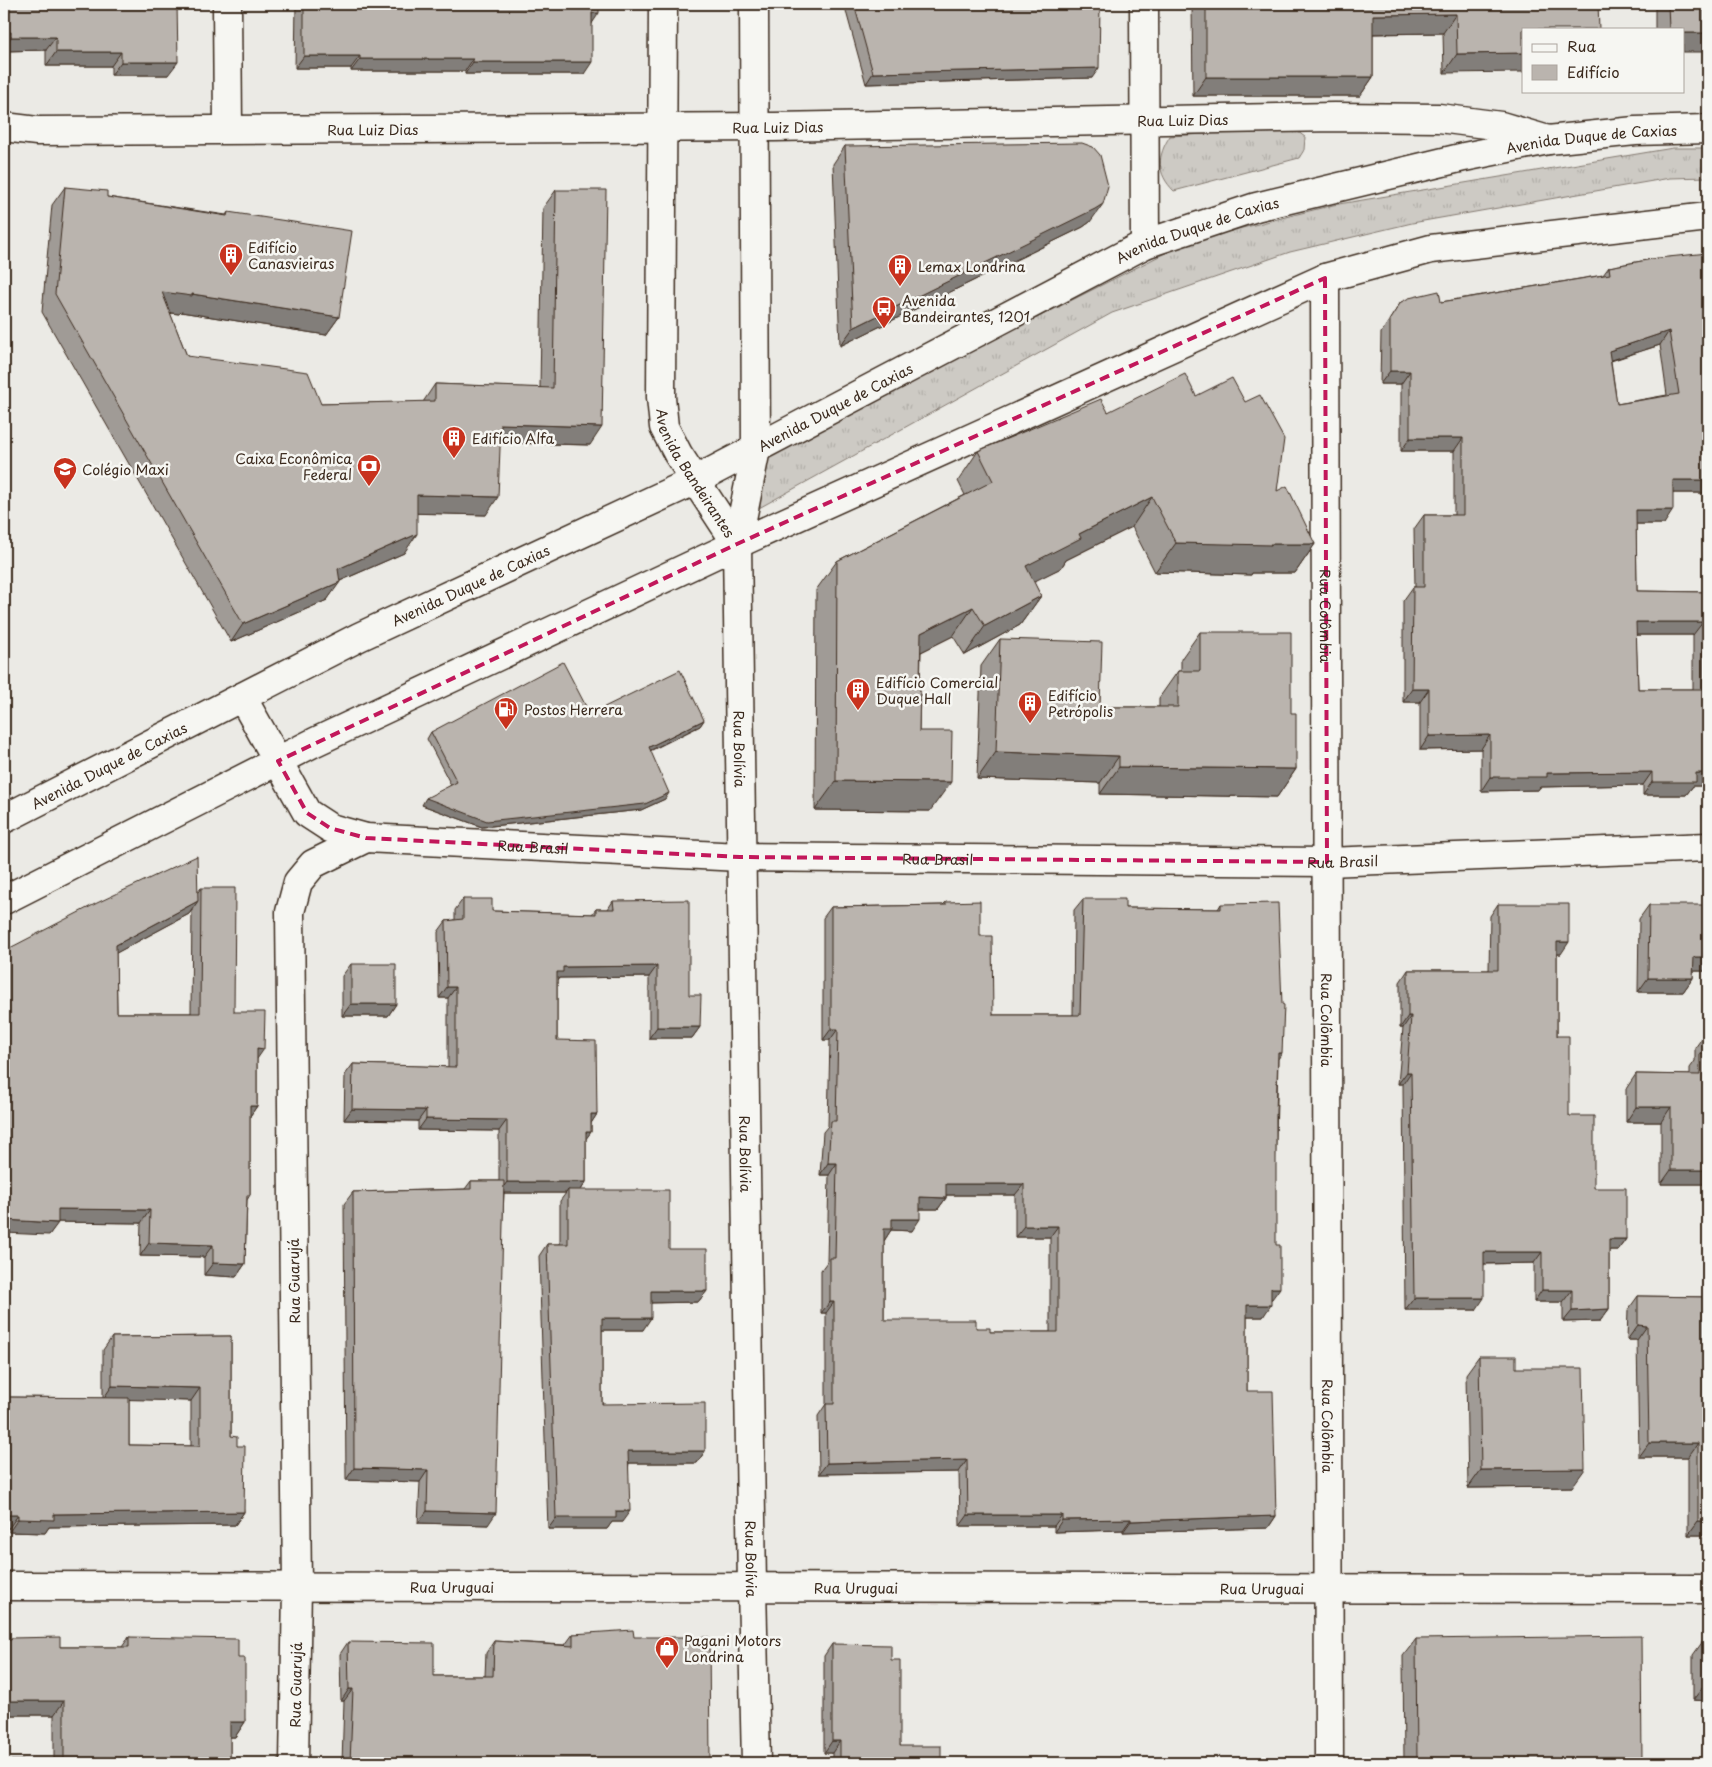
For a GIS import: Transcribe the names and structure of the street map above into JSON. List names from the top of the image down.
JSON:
{
  "streets": {
    "street": [
      "Rua Luiz Dias",
      "Avenida Duque de Caxias",
      "Avenida Bandeirantes",
      "Rua Colômbia",
      "Rua Bolívia",
      "Rua Brasil",
      "Rua Guarujá",
      "Rua Uruguai"
    ]
  },
  "crossings": [
    ["Rua Luiz Dias", "Avenida Duque de Caxias"],
    ["Rua Luiz Dias", "Avenida Bandeirantes"],
    ["Avenida Duque de Caxias", "Avenida Bandeirantes"],
    ["Avenida Duque de Caxias", "Rua Brasil"],
    ["Avenida Bandeirantes", "Rua Bolívia"],
    ["Rua Colômbia", "Rua Brasil"],
    ["Rua Colômbia", "Rua Uruguai"],
    ["Rua Bolívia", "Rua Brasil"],
    ["Rua Bolívia", "Rua Uruguai"],
    ["Rua Brasil", "Rua Guarujá"],
    ["Rua Guarujá", "Rua Uruguai"]
  ],
  "places": {
    "building": [
      "Edifício Canasvieiras",
      "Lemax Londrina",
      "Edifício Alfa",
      "Edifício Comercial Duque Hall",
      "Edifício Petrópolis"
    ],
    "bus stop": ["Avenida Bandeirantes, 1201"],
    "bank": ["Caixa Econômica Federal"],
    "school or university": ["Colégio Maxi"],
    "fuel station": ["Postos Herrera"],
    "shop": ["Pagani Motors Londrina"]
  },
  "legend": ["Rua", "Edifício"]
}
